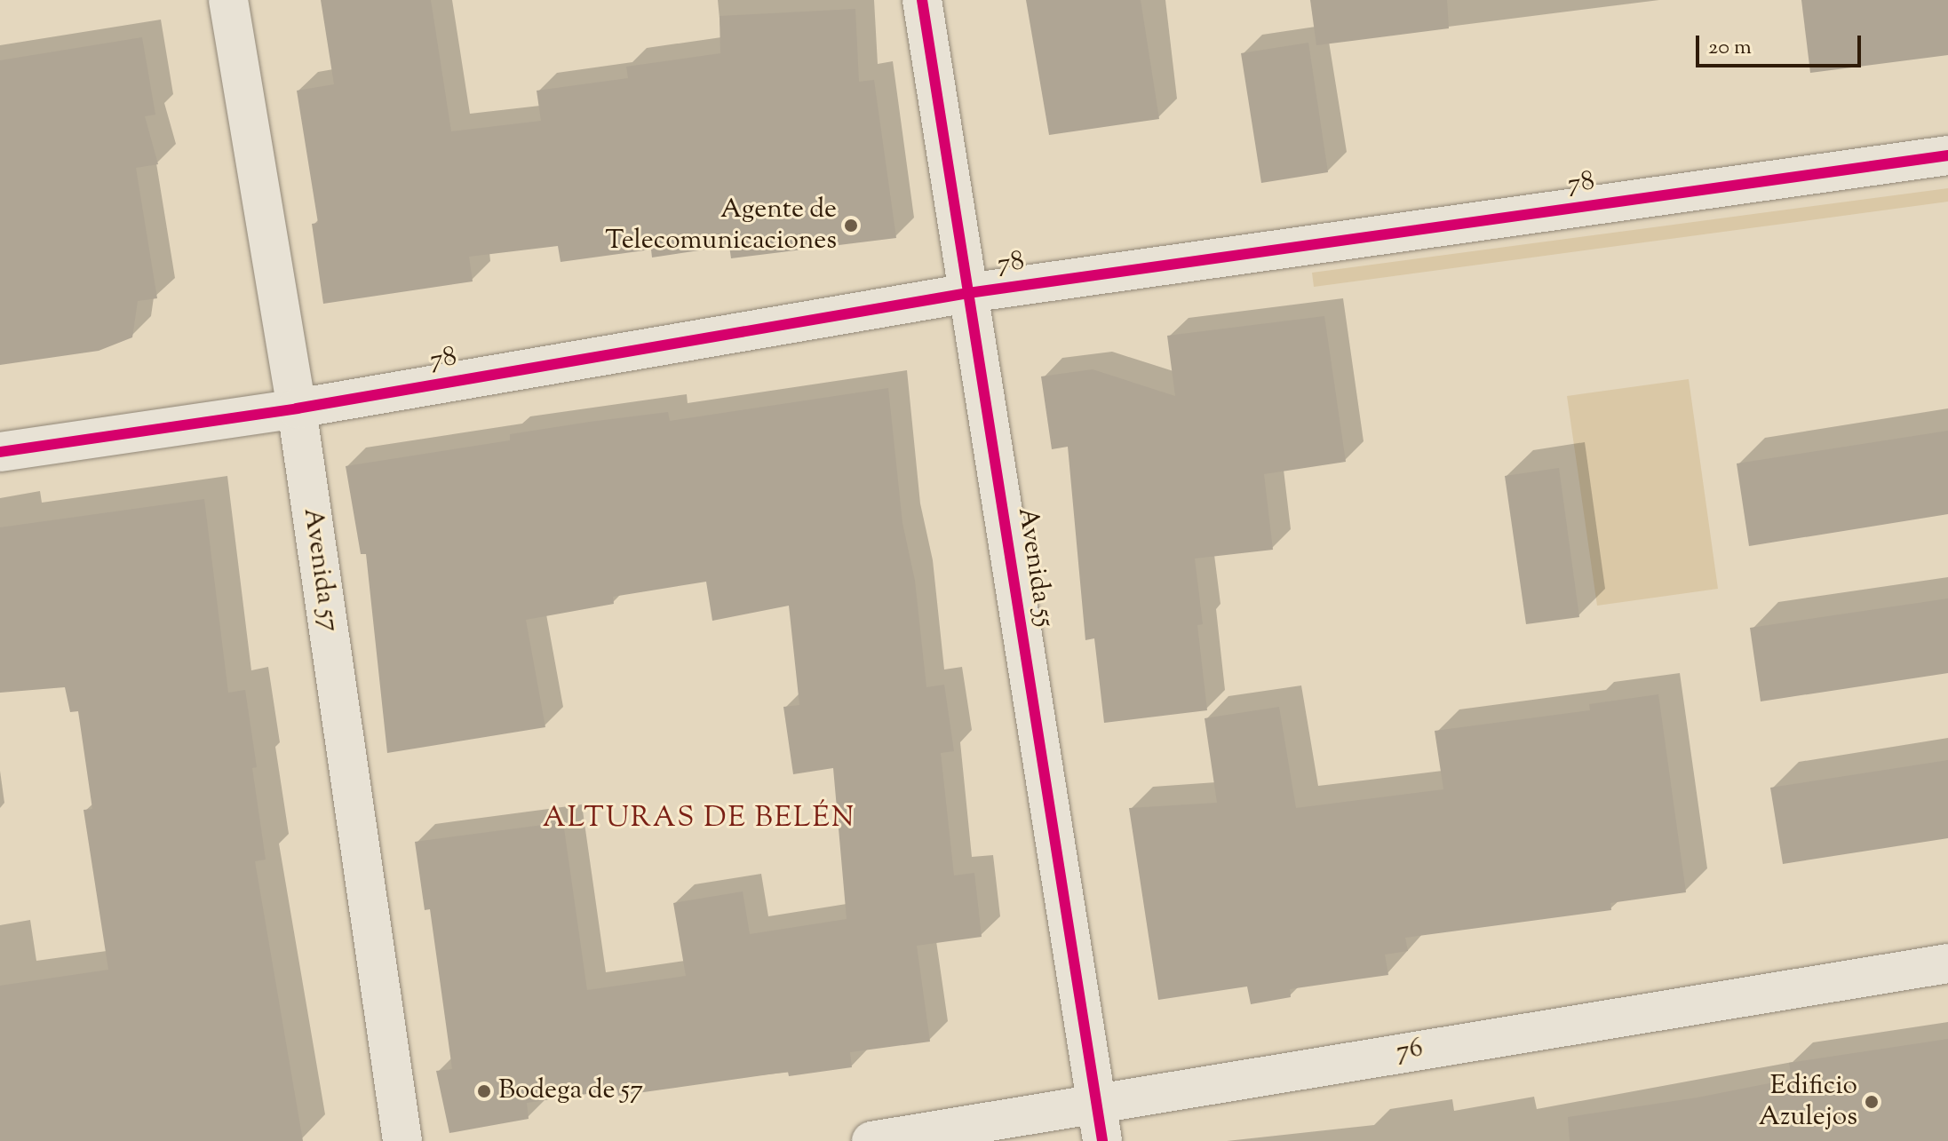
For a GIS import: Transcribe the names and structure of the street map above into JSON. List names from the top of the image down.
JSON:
{
  "streets": {
    "street": [
      "78",
      "Avenida 55",
      "Avenida 57",
      "76"
    ]
  },
  "crossings": [
    ["78", "Avenida 55"],
    ["78", "Avenida 57"],
    ["Avenida 55", "76"]
  ],
  "districts": ["ALTURAS DE BELÉN"],
  "places": ["Agente de Telecomunicaciones", "Bodega de 57", "Edificio Azulejos"],
  "scale_bar": "20 m"
}
